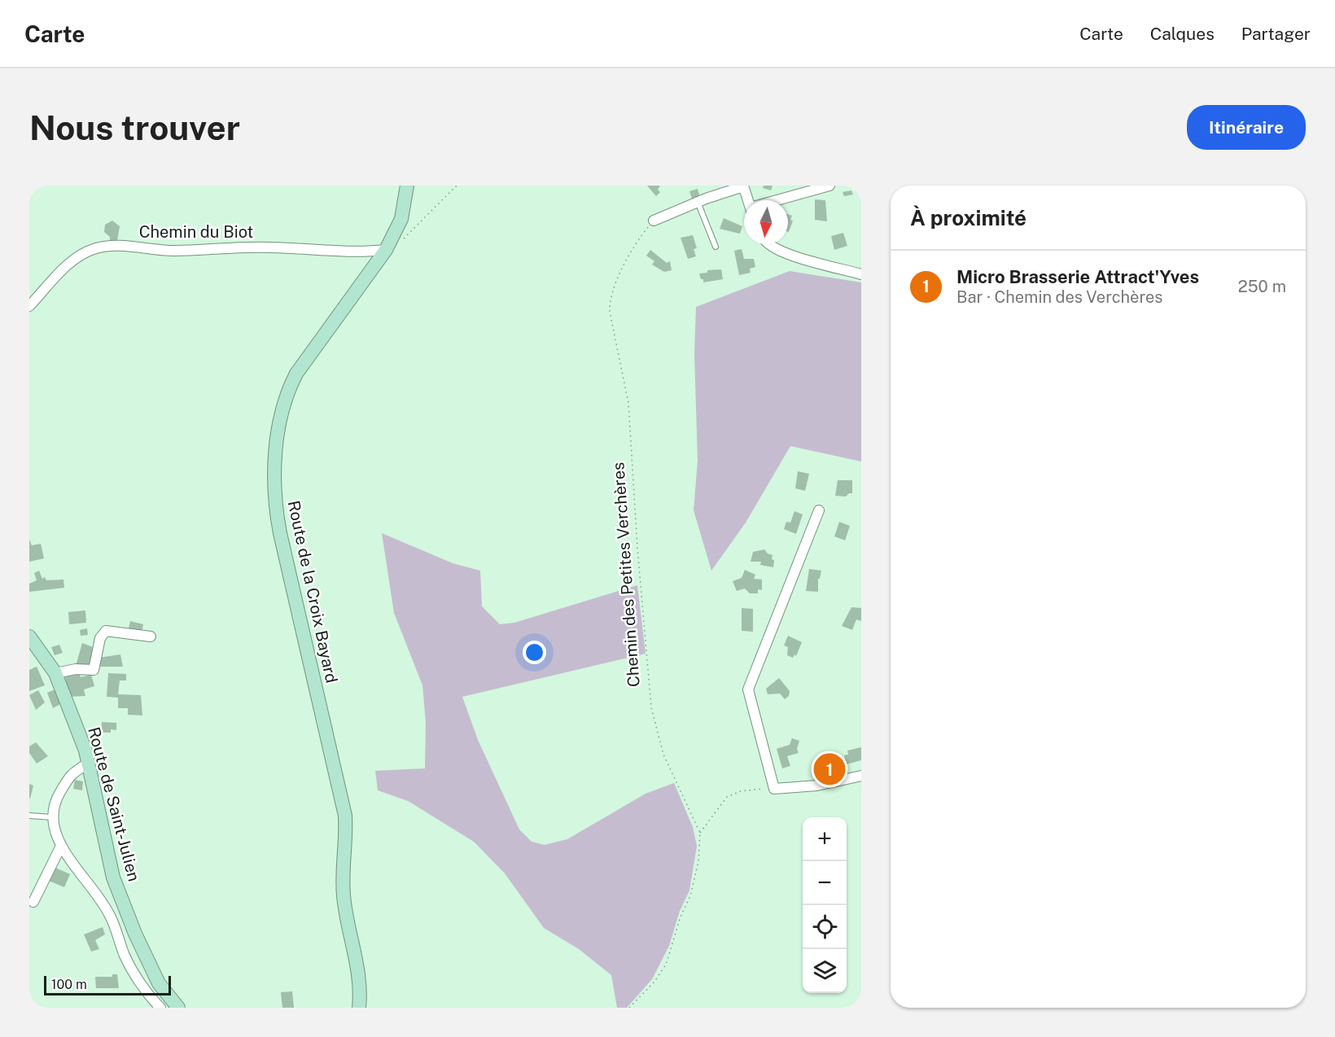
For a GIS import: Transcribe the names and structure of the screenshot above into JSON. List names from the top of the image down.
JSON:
{
  "streets": {
    "main road": ["Route de la Croix Bayard", "Route de Saint-Julien"],
    "street": ["Chemin du Biot"],
    "path": ["Chemin des Petites Verchères"]
  },
  "crossings": [
    ["Chemin du Biot", "Route de la Croix Bayard"]
  ],
  "scale_bar": "100 m",
  "north": "bottom",
  "page": {
    "header": "Carte",
    "nav": ["Carte", "Calques", "Partager"],
    "buttons": "Itinéraire",
    "title": "Nous trouver",
    "heading": "À proximité",
    "list": [
      {
        "mark": "1",
        "name": "Micro Brasserie Attract'Yves",
        "note": "Bar · Chemin des Verchères",
        "value": "250 m"
      }
    ],
    "pins": "1",
    "map_buttons": ["+", "−"],
    "scale": "100 m"
  }
}
